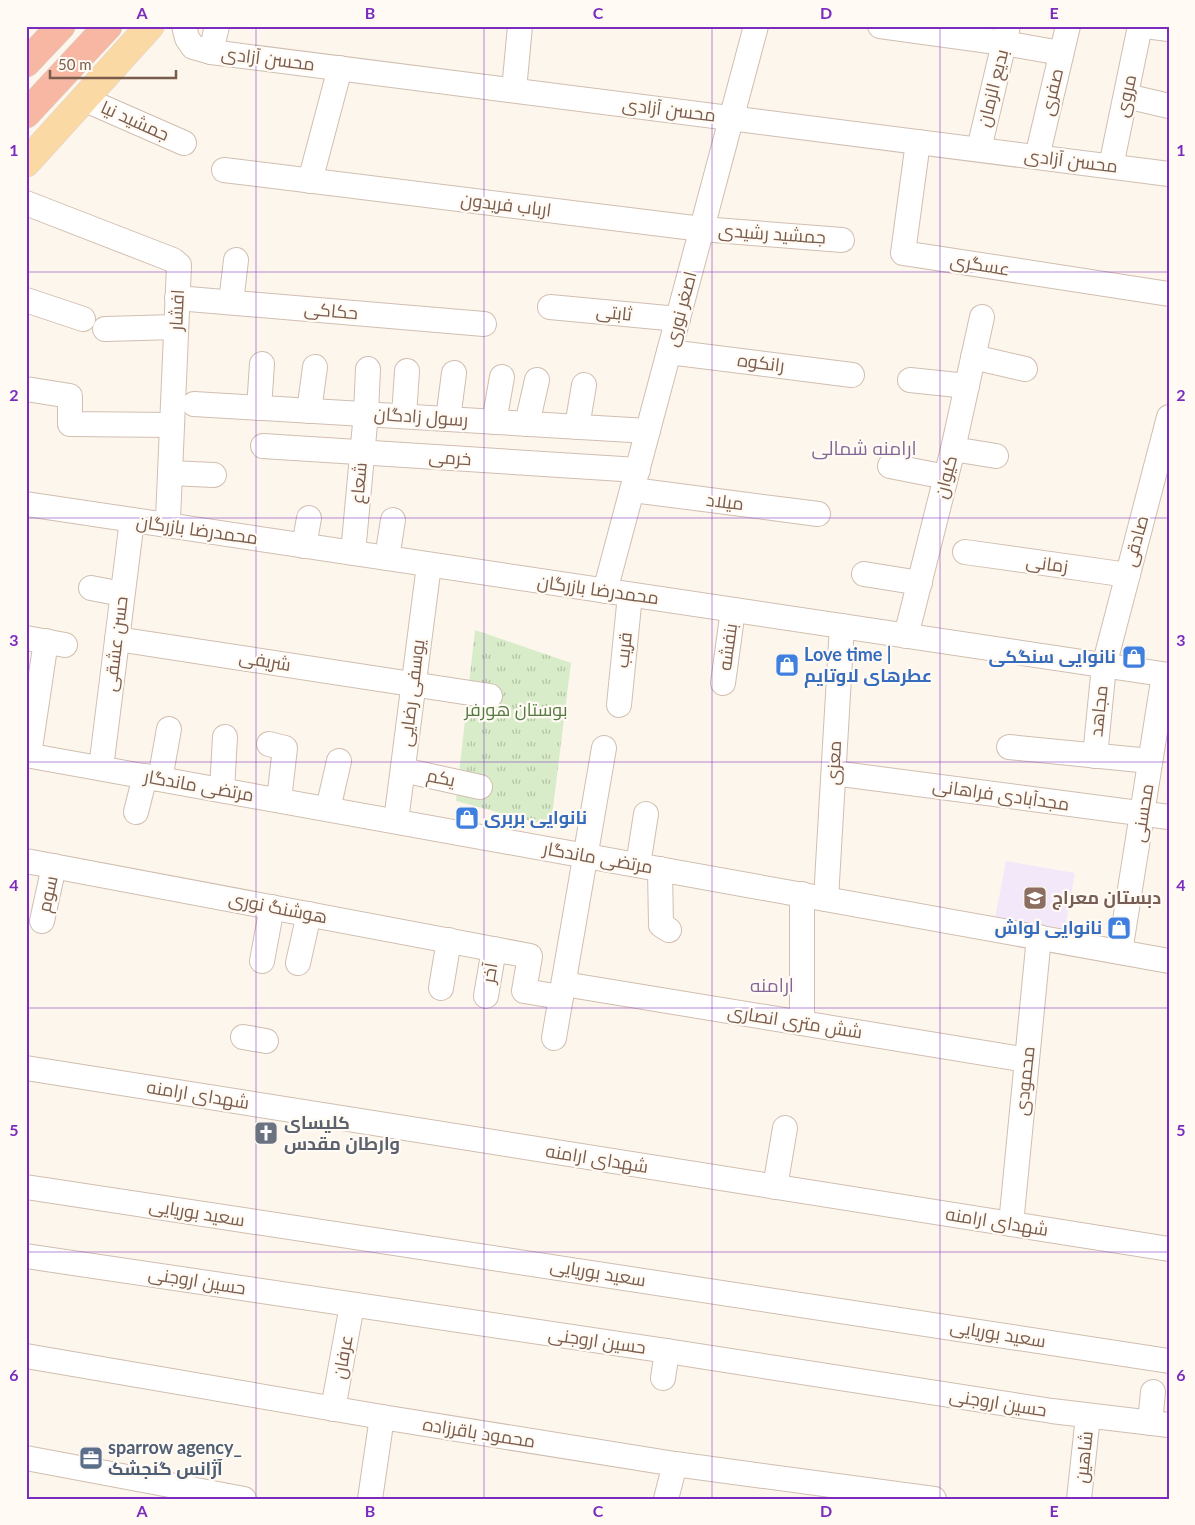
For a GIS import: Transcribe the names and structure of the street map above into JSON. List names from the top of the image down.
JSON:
{
  "streets": {
    "street": [
      "محسن آزادی",
      "بدیع الزمان",
      "صفری",
      "مروی",
      "جمشید نیا",
      "ارباب فریدون",
      "جمشید رشیدی",
      "عسگری",
      "اصغر نوری",
      "افشار",
      "حکاکی",
      "ثابتی",
      "رانکوه",
      "رسول زادگان",
      "خرمی",
      "کیوان",
      "شعاع",
      "میلاد",
      "محمدرضا بازرگان",
      "صادقی",
      "زمانی",
      "حسن عشقی",
      "بنفشه",
      "قریب",
      "شریفی",
      "یوسفی رضایی",
      "مجاهد",
      "معزی",
      "یکم",
      "مرتضی ماندگار",
      "مجدآبادی فراهانی",
      "محسنی",
      "سوم",
      "هوشنگ نوری",
      "آخر",
      "شش متری انصاری",
      "محمودی",
      "شهدای ارامنه",
      "سعید بوریایی",
      "حسین اروجنی",
      "عرفان",
      "محمود باقرزاده",
      "شاهین"
    ]
  },
  "crossings": [
    ["محسن آزادی", "بدیع الزمان"],
    ["محسن آزادی", "صفری"],
    ["محسن آزادی", "مروی"],
    ["محسن آزادی", "عسگری"],
    ["محسن آزادی", "اصغر نوری"],
    ["ارباب فریدون", "جمشید رشیدی"],
    ["ارباب فریدون", "اصغر نوری"],
    ["جمشید رشیدی", "اصغر نوری"],
    ["اصغر نوری", "ثابتی"],
    ["اصغر نوری", "رانکوه"],
    ["اصغر نوری", "رسول زادگان"],
    ["اصغر نوری", "خرمی"],
    ["اصغر نوری", "میلاد"],
    ["اصغر نوری", "محمدرضا بازرگان"],
    ["افشار", "حکاکی"],
    ["رسول زادگان", "شعاع"],
    ["خرمی", "شعاع"],
    ["خرمی", "میلاد"],
    ["کیوان", "محمدرضا بازرگان"],
    ["کیوان", "زمانی"],
    ["شعاع", "محمدرضا بازرگان"],
    ["محمدرضا بازرگان", "صادقی"],
    ["محمدرضا بازرگان", "حسن عشقی"],
    ["محمدرضا بازرگان", "بنفشه"],
    ["محمدرضا بازرگان", "قریب"],
    ["محمدرضا بازرگان", "یوسفی رضایی"],
    ["محمدرضا بازرگان", "مجاهد"],
    ["محمدرضا بازرگان", "معزی"],
    ["محمدرضا بازرگان", "محسنی"],
    ["صادقی", "زمانی"],
    ["صادقی", "مجاهد"],
    ["حسن عشقی", "شریفی"],
    ["حسن عشقی", "مرتضی ماندگار"],
    ["شریفی", "یوسفی رضایی"],
    ["یوسفی رضایی", "یکم"],
    ["یوسفی رضایی", "مرتضی ماندگار"],
    ["معزی", "مرتضی ماندگار"],
    ["معزی", "مجدآبادی فراهانی"],
    ["مرتضی ماندگار", "محسنی"],
    ["مرتضی ماندگار", "محمودی"],
    ["مجدآبادی فراهانی", "محسنی"],
    ["سوم", "هوشنگ نوری"],
    ["هوشنگ نوری", "آخر"],
    ["هوشنگ نوری", "شش متری انصاری"],
    ["شش متری انصاری", "محمودی"],
    ["محمودی", "شهدای ارامنه"],
    ["حسین اروجنی", "عرفان"],
    ["حسین اروجنی", "شاهین"],
    ["عرفان", "محمود باقرزاده"]
  ],
  "districts": ["ارامنه شمالی", "ارامنه"],
  "parks": ["بوستان هورفر"],
  "places": {
    "shop": [
      "نانوایی سنگکی",
      "Love time | عطرهای لاوتایم",
      "نانوایی بربری",
      "نانوایی لواش"
    ],
    "school or university": ["دبستان معراج"],
    "church": ["کلیسای وارطان مقدس"],
    "office": ["sparrow agency_ آژانس گنجشک"]
  },
  "scale_bar": "50 m",
  "grid": {
    "columns": [
      "A",
      "B",
      "C",
      "D",
      "E"
    ],
    "rows": [
      "1",
      "2",
      "3",
      "4",
      "5",
      "6"
    ]
  }
}
